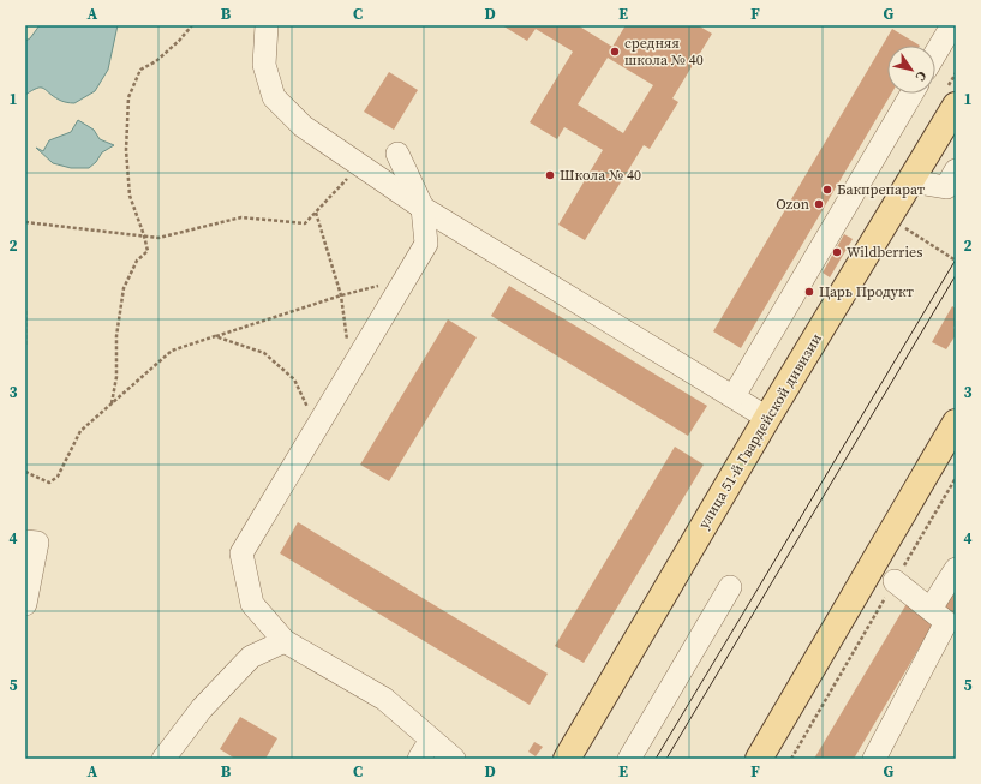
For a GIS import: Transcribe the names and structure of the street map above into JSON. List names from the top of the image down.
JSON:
{
  "streets": {
    "main road": ["улица 51-й Гвардейской дивизии"]
  },
  "places": [
    "средняя школа № 40",
    "Школа № 40",
    "Бакпрепарат",
    "Ozon",
    "Wildberries",
    "Царь Продукт"
  ],
  "north": "bottom right",
  "grid": {
    "columns": [
      "A",
      "B",
      "C",
      "D",
      "E",
      "F",
      "G"
    ],
    "rows": [
      "1",
      "2",
      "3",
      "4",
      "5"
    ]
  }
}
